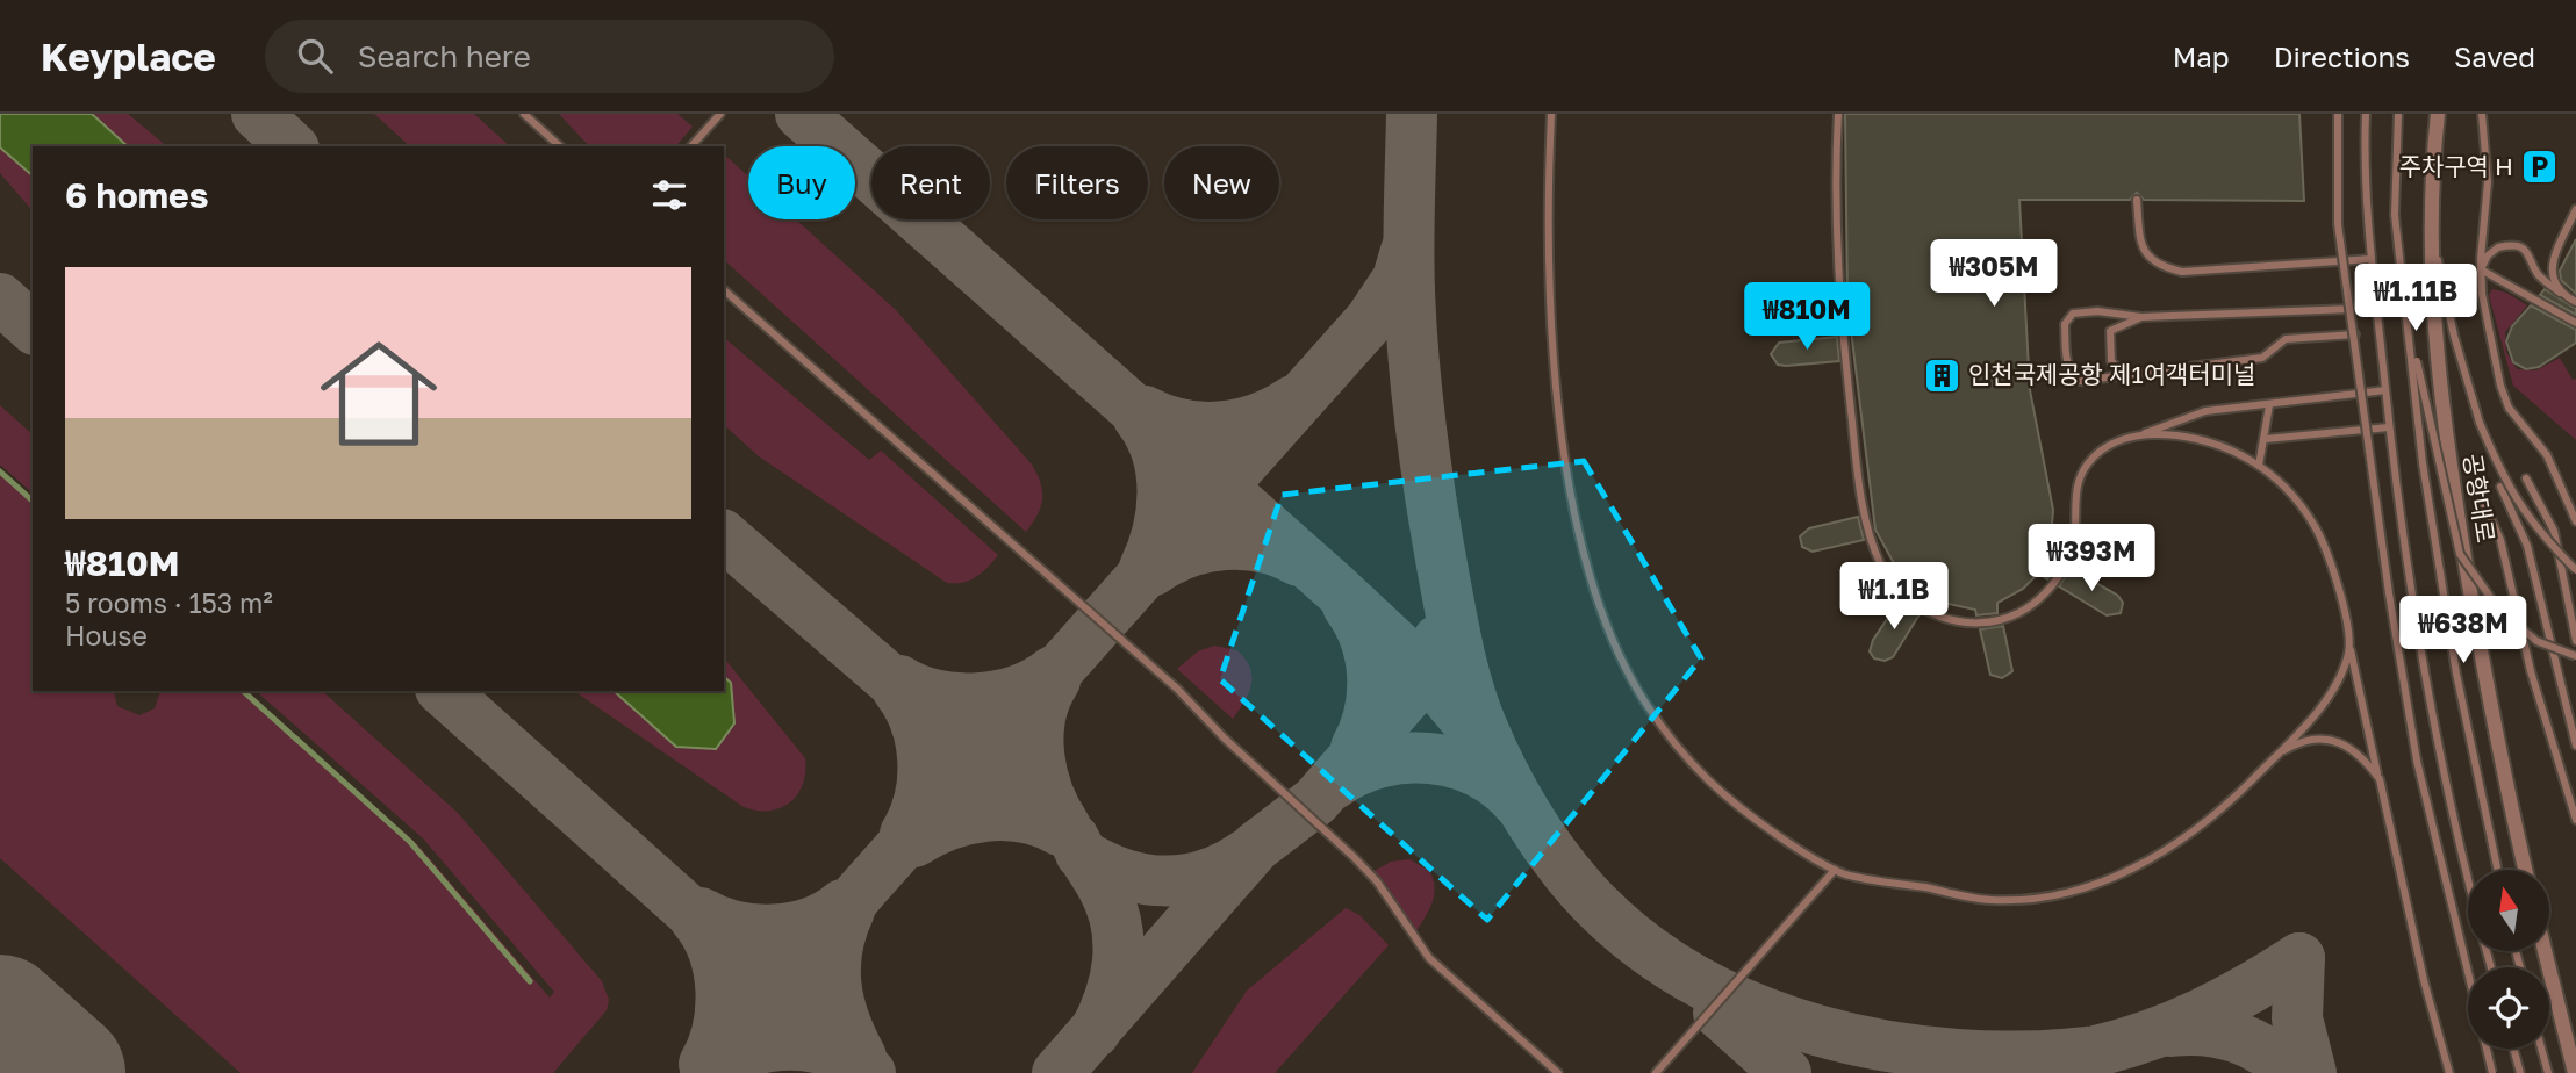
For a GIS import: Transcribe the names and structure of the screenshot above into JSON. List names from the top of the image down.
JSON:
{
  "streets": {
    "street": ["공항대로"]
  },
  "places": {
    "parking": ["주차구역 H"],
    "building": ["인천국제공항 제1여객터미널"]
  },
  "north": "top",
  "page": {
    "header": "Keyplace",
    "search": "Search here",
    "nav": ["Map", "Directions", "Saved"],
    "chip": [
      "Buy",
      "Rent",
      "Filters",
      "New"
    ],
    "heading": "6 homes",
    "price": [
      "₩305M",
      "₩1.11B",
      "₩810M",
      "₩393M",
      "₩1.1B",
      "₩638M"
    ],
    "list": [
      {
        "name": "₩810M",
        "note": "5 rooms · 153 m² · House"
      }
    ]
  }
}
